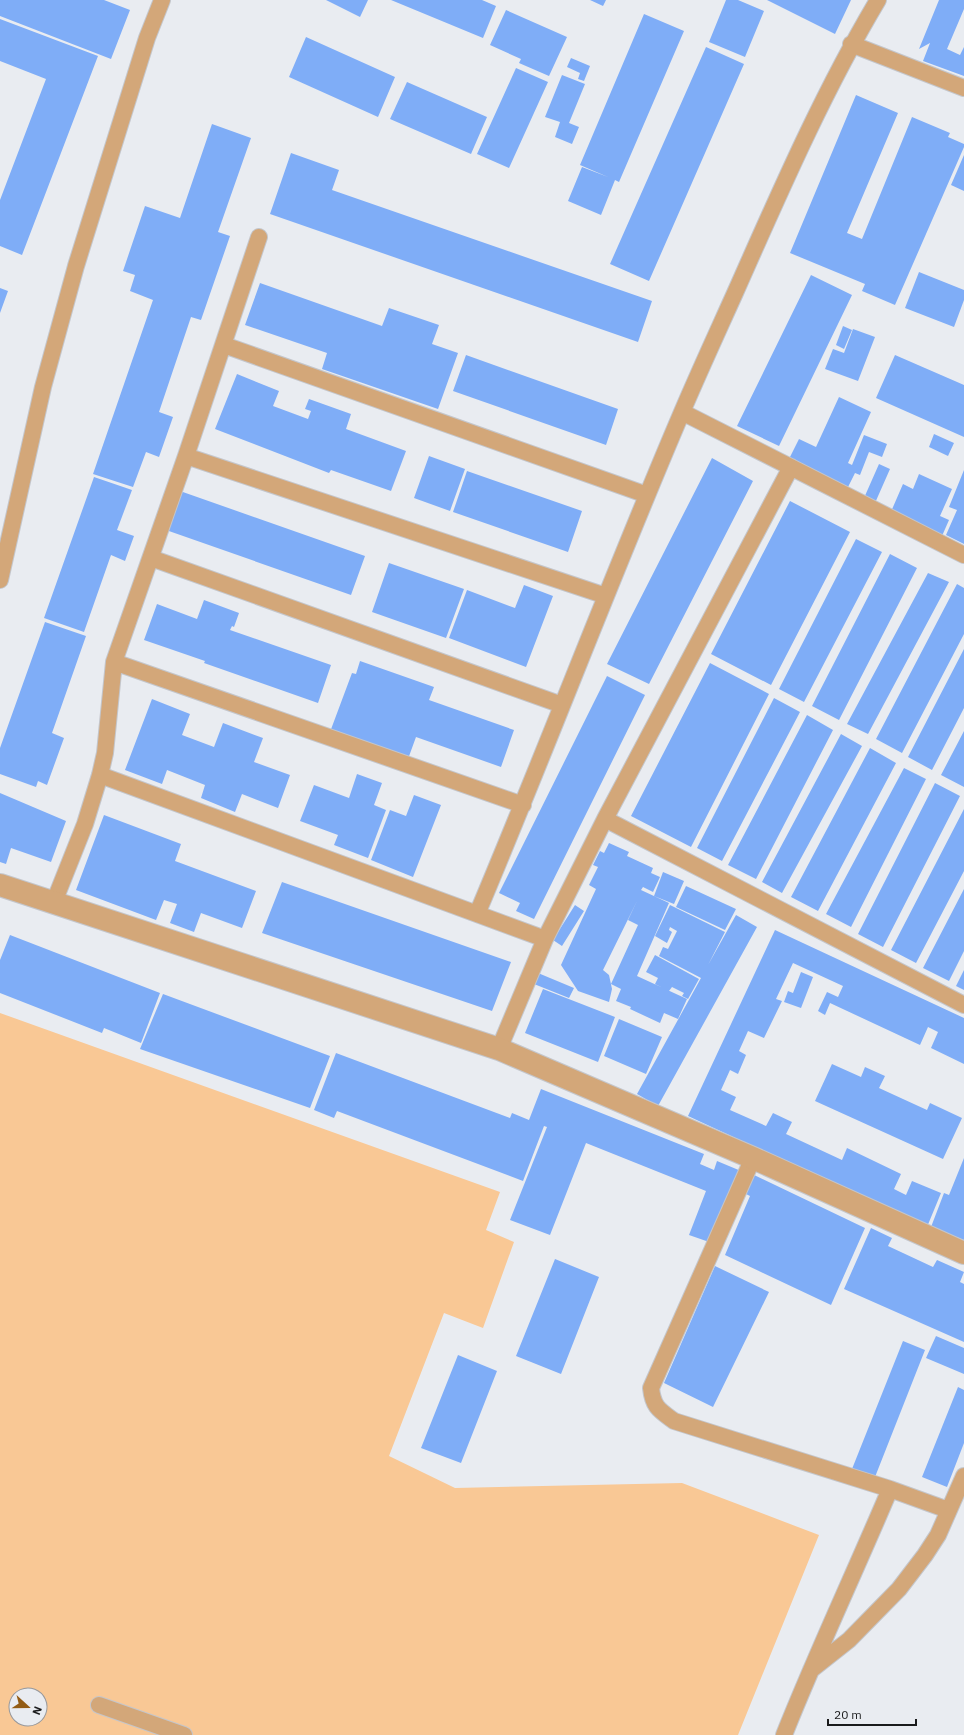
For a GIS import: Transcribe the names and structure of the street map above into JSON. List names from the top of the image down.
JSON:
{
  "scale_bar": "20 m",
  "north": "right"
}
